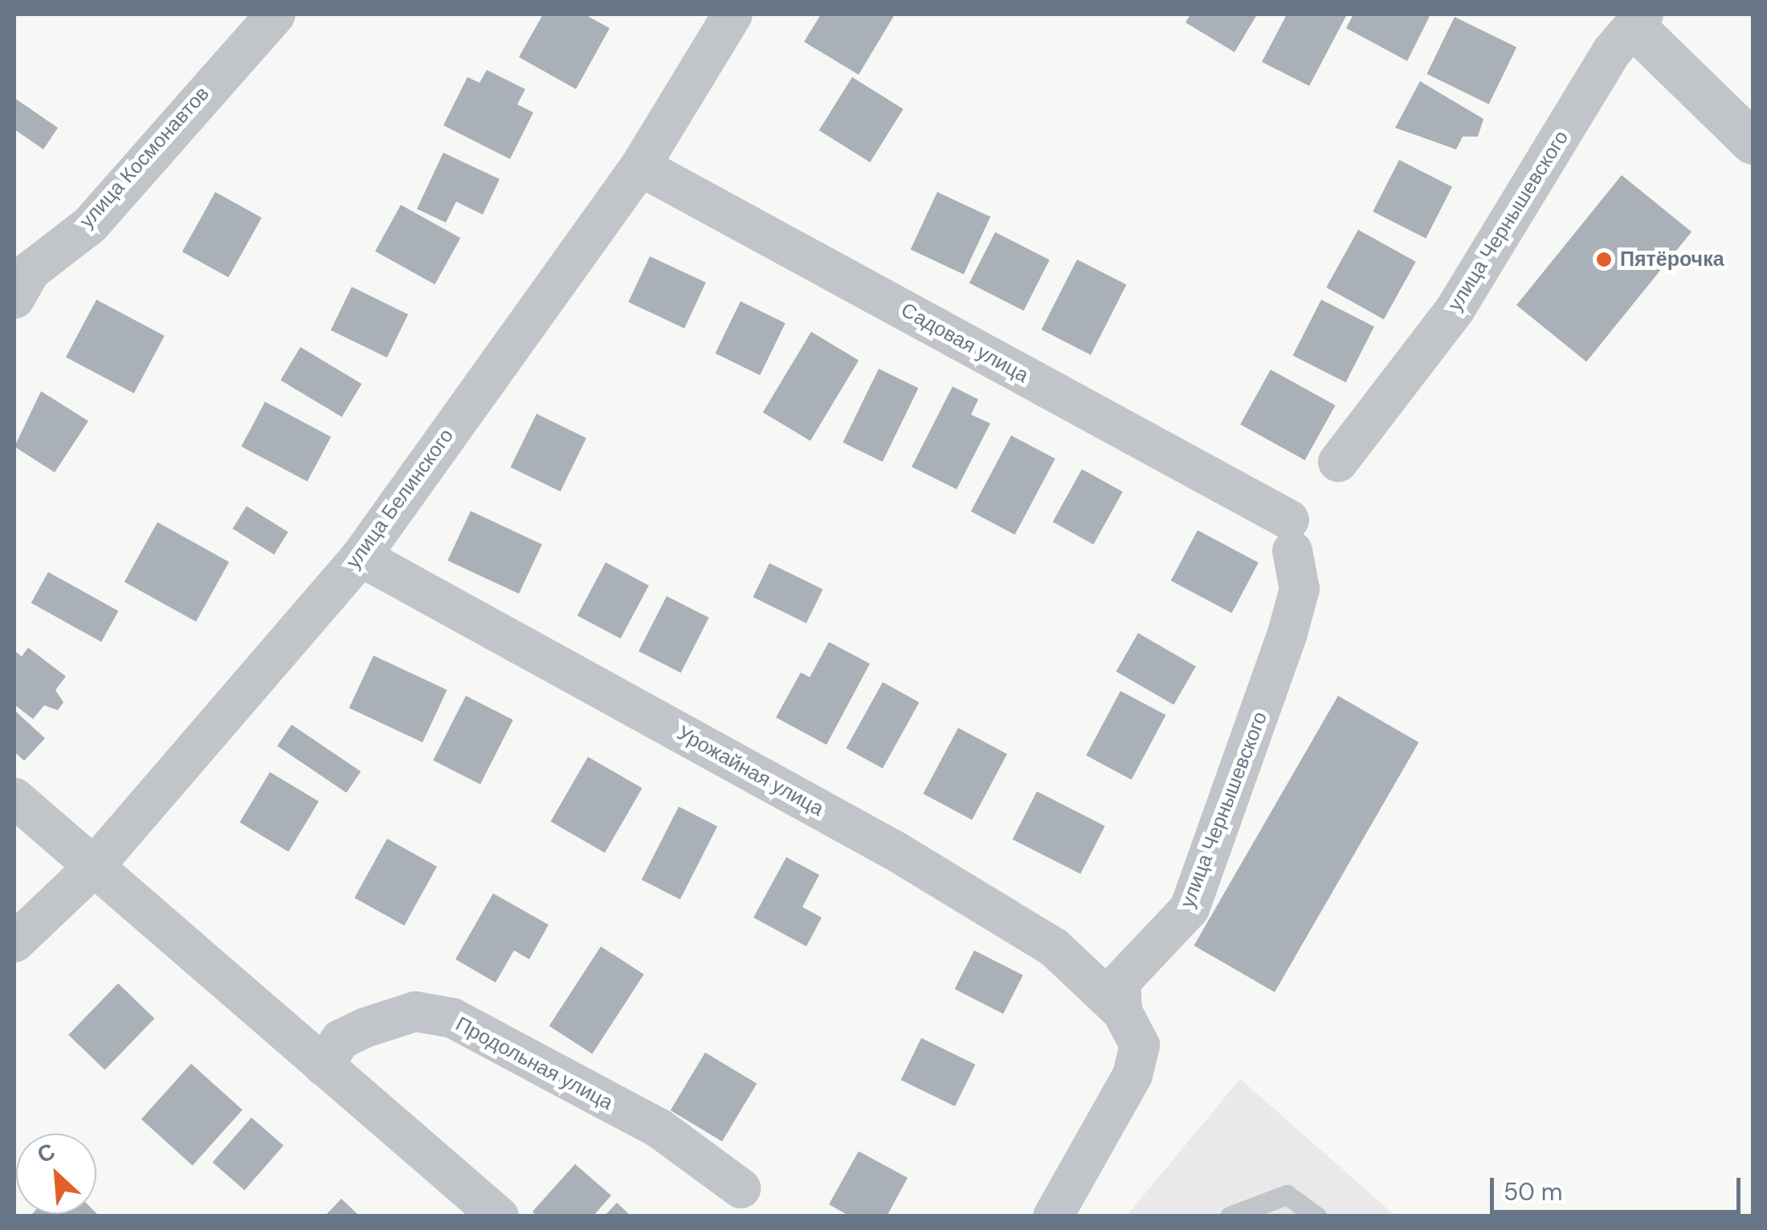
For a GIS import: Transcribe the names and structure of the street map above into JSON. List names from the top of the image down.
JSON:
{
  "streets": {
    "street": [
      "улица Космонавтов",
      "улица Чернышевского",
      "Садовая улица",
      "улица Белинского",
      "Урожайная улица",
      "Продольная улица"
    ]
  },
  "crossings": [
    ["улица Чернышевского", "Садовая улица"],
    ["улица Чернышевского", "Урожайная улица"],
    ["Садовая улица", "улица Белинского"],
    ["улица Белинского", "Урожайная улица"]
  ],
  "places": ["Пятёрочка"],
  "scale_bar": "50 m",
  "north": "top left"
}
